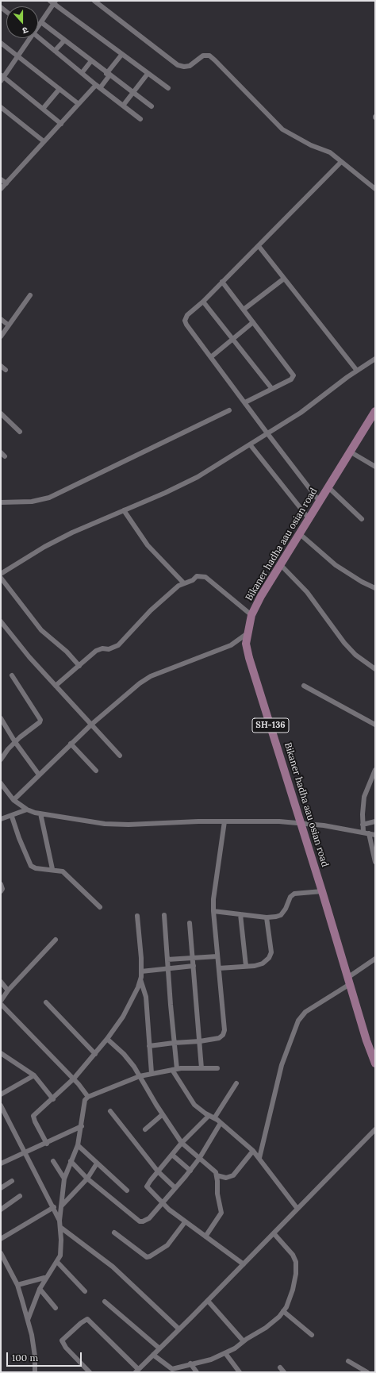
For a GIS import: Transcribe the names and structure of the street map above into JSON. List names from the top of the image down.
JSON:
{
  "streets": {
    "main road": ["Bikaner hadha aau osian road", "SH-136"]
  },
  "scale_bar": "100 m",
  "north": "bottom"
}
